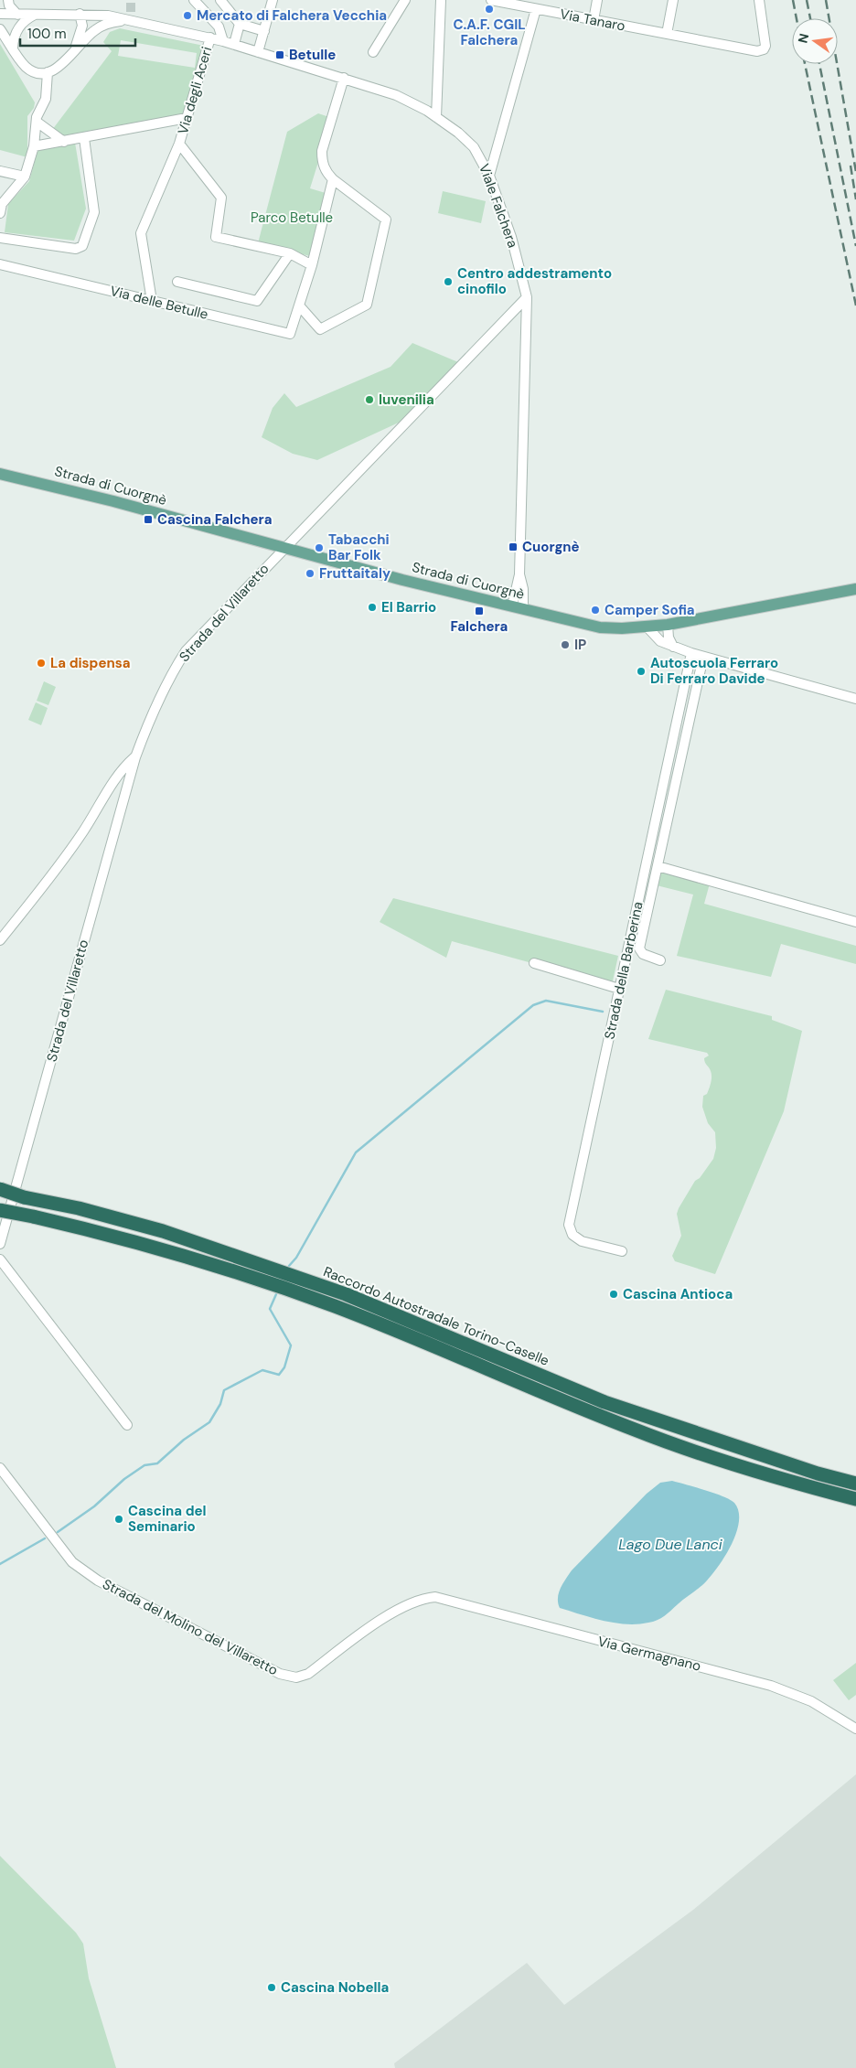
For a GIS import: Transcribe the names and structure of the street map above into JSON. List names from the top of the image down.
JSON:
{
  "streets": {
    "highway": ["Raccordo Autostradale Torino-Caselle"],
    "main road": ["Strada di Cuorgnè"],
    "street": [
      "Via Tanaro",
      "Via degli Aceri",
      "Viale Falchera",
      "Via delle Betulle",
      "Strada del Villaretto",
      "Strada della Barberina",
      "Strada del Molino del Villaretto",
      "Via Germagnano"
    ]
  },
  "crossings": [
    ["Via degli Aceri", "Viale Falchera"],
    ["Via degli Aceri", "Via delle Betulle"],
    ["Viale Falchera", "Strada di Cuorgnè"],
    ["Viale Falchera", "Strada del Villaretto"],
    ["Strada di Cuorgnè", "Strada del Villaretto"],
    ["Strada del Molino del Villaretto", "Via Germagnano"]
  ],
  "water": ["Lago Due Lanci"],
  "parks": ["Parco Betulle"],
  "places": {
    "other": [
      "C.A.F. CGIL Falchera",
      "Mercato di Falchera Vecchia",
      "Centro addestramento cinofilo",
      "Iuvenilia",
      "Tabacchi Bar Folk",
      "Fruttaitaly",
      "El Barrio",
      "Camper Sofia",
      "IP",
      "La dispensa",
      "Autoscuola Ferraro Di Ferraro Davide",
      "Cascina Antioca",
      "Cascina del Seminario",
      "Cascina Nobella"
    ],
    "transit": [
      "Betulle",
      "Cascina Falchera",
      "Cuorgnè",
      "Falchera"
    ]
  },
  "scale_bar": "100 m",
  "north": "left"
}
